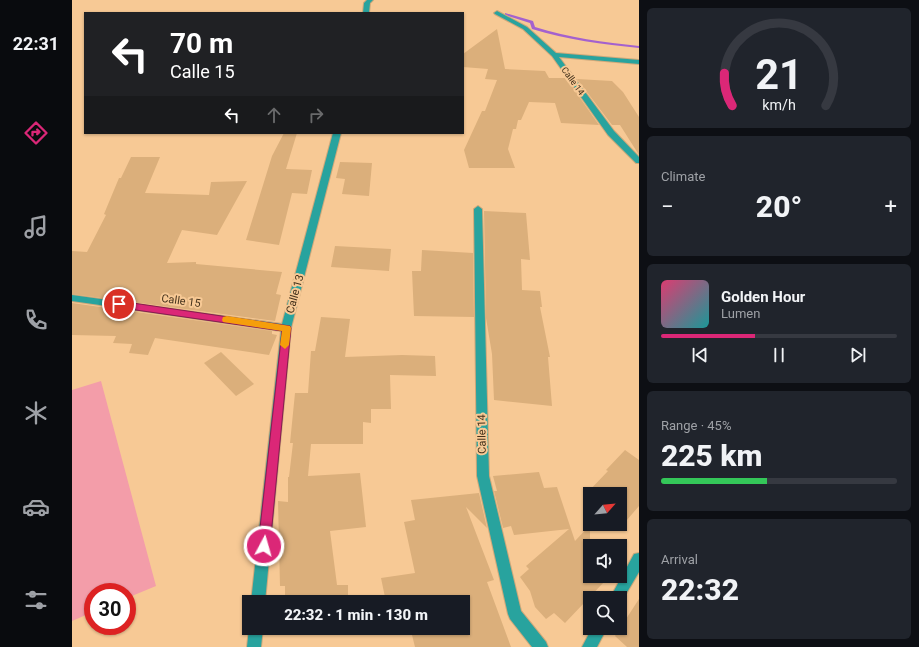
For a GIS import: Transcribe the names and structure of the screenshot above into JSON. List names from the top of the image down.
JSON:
{
  "streets": {
    "street": ["Calle 14", "Calle 13", "Calle 15"]
  },
  "crossings": [
    ["Calle 13", "Calle 15"]
  ],
  "north": "top right",
  "page": {
    "tabs": "22:31",
    "turn": ["70 m", "Calle 15"],
    "tile": [
      "Climate",
      ["Range · 45%", "225 km"],
      ["Arrival", "22:32"]
    ],
    "heat": ["−", "20°", "+"],
    "song": ["Golden Hour", "Lumen"],
    "limit": "30",
    "trip": "22:32 · 1 min · 130 m",
    "gauge": ["21", "km/h"]
  }
}
